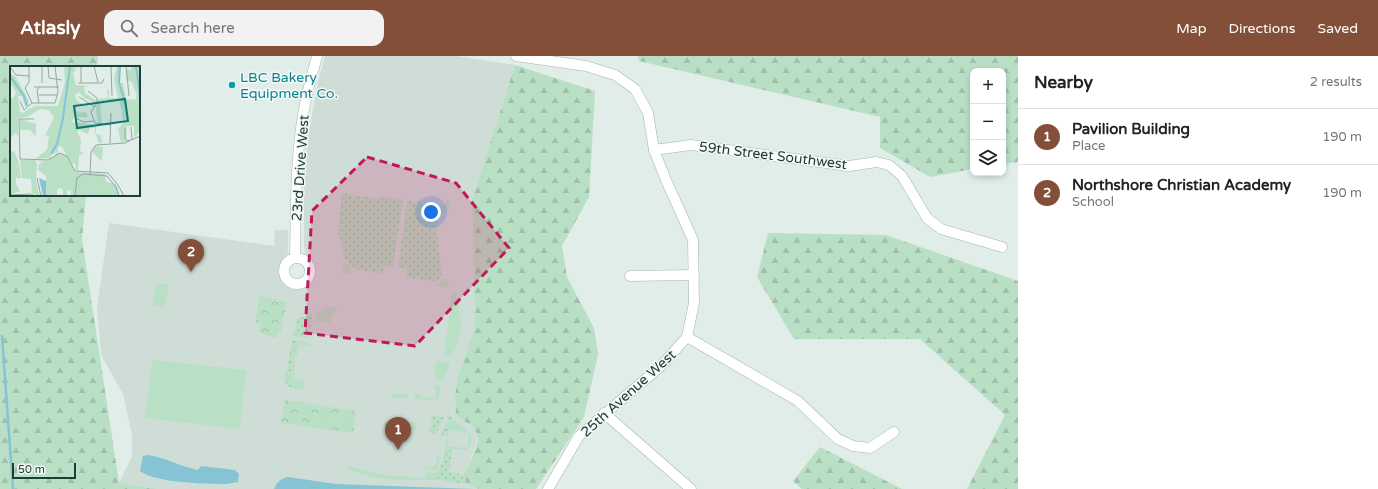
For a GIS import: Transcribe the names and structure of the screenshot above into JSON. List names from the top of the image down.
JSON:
{
  "streets": {
    "street": ["59th Street Southwest", "23rd Drive West", "25th Avenue West"]
  },
  "crossings": [
    ["59th Street Southwest", "25th Avenue West"]
  ],
  "places": ["LBC Bakery Equipment Co."],
  "scale_bar": "50 m",
  "page": {
    "header": "Atlasly",
    "search": "Search here",
    "nav": ["Map", "Directions", "Saved"],
    "heading": ["Nearby", "2 results"],
    "map_buttons": ["+", "−"],
    "list": [
      {
        "mark": "1",
        "name": "Pavilion Building",
        "note": "Place",
        "value": "190 m"
      },
      {
        "mark": "2",
        "name": "Northshore Christian Academy",
        "note": "School",
        "value": "190 m"
      }
    ],
    "pins": ["2", "1"],
    "scale": "50 m"
  }
}
